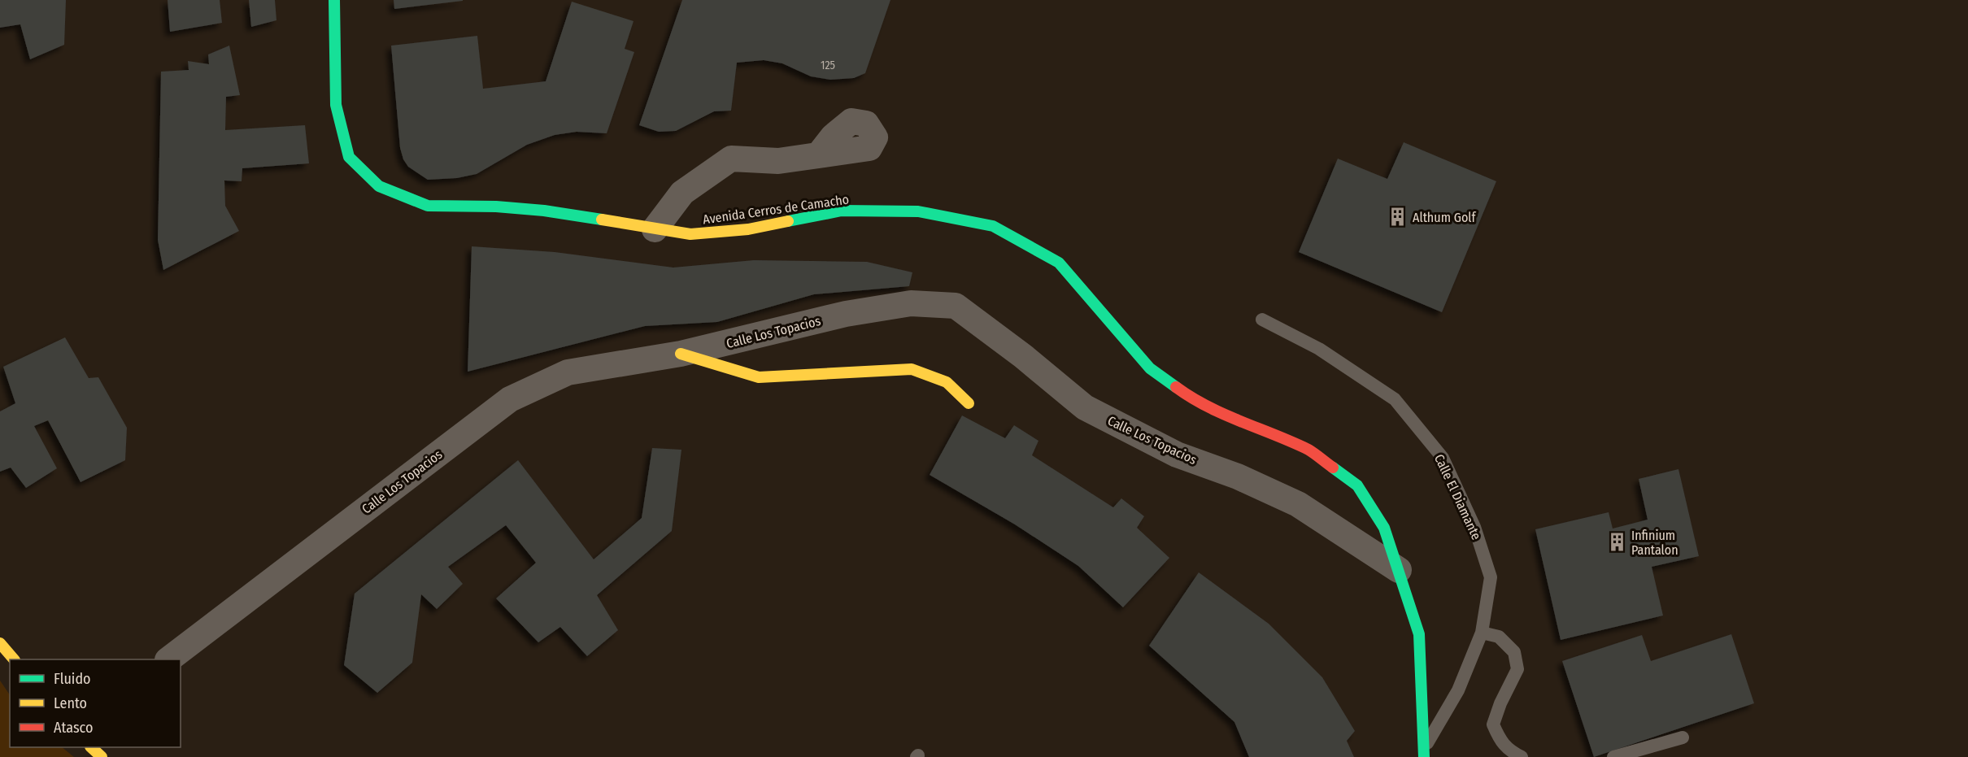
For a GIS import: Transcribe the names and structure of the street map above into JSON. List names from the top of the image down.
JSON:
{
  "streets": {
    "street": ["Avenida Cerros de Camacho", "Calle Los Topacios"],
    "lane": ["Calle El Diamante"]
  },
  "crossings": [
    ["Avenida Cerros de Camacho", "Calle Los Topacios"],
    ["Avenida Cerros de Camacho", "Calle El Diamante"]
  ],
  "places": {
    "building": ["Althum Golf", "Infinium Pantalon"]
  },
  "house_numbers": ["125"],
  "legend": ["Fluido", "Lento", "Atasco"]
}
